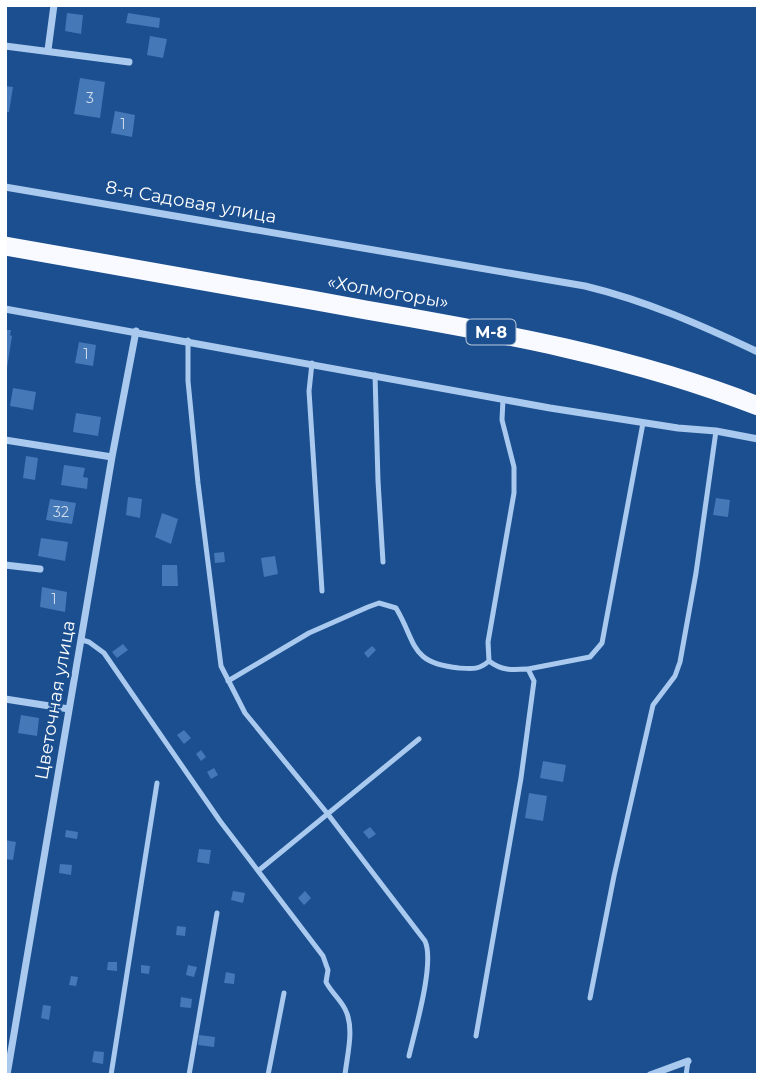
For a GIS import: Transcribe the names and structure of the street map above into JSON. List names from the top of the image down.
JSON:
{
  "streets": {
    "highway": ["«Холмогоры»", "М-8"],
    "street": ["8-я Садовая улица", "Цветочная улица"]
  },
  "house_numbers": [
    "3",
    "1",
    "1",
    "32",
    "1"
  ]
}
